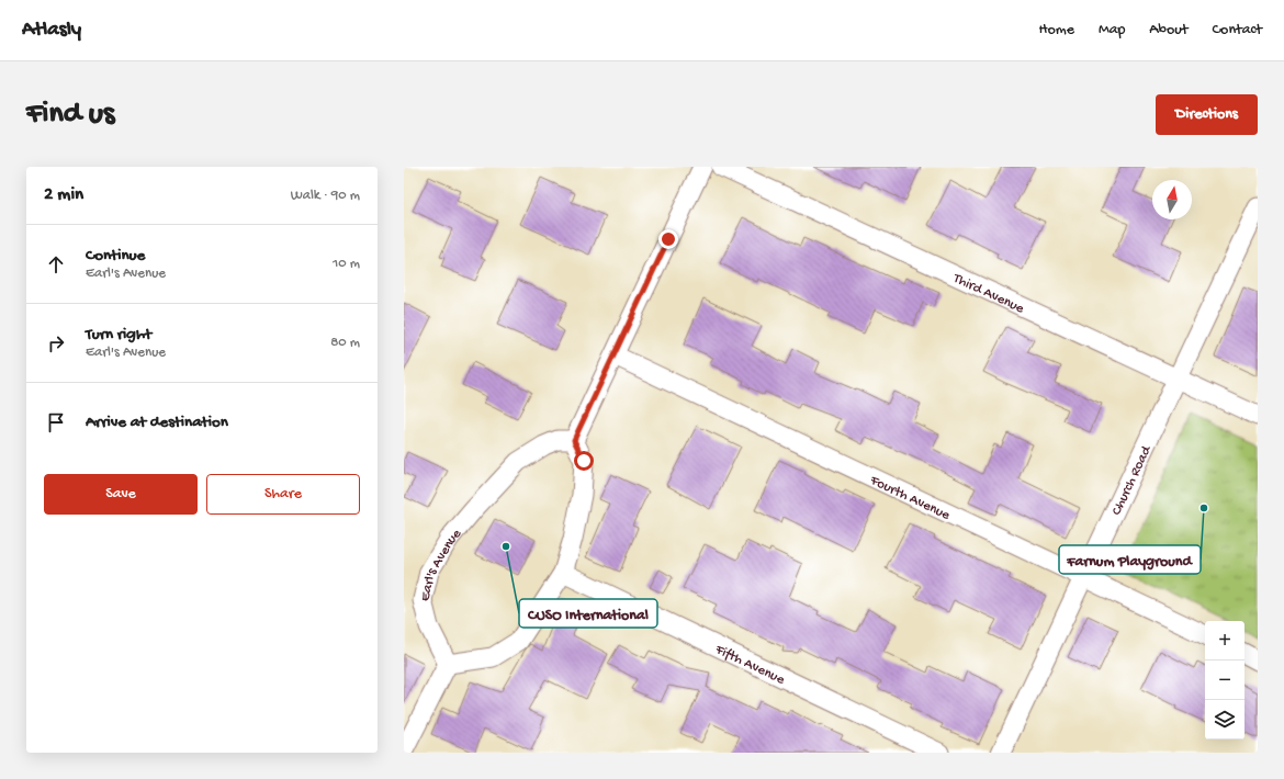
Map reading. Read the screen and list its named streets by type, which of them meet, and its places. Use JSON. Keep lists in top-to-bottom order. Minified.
{"streets":{"street":["Third Avenue","Church Road","Fourth Avenue","Earl's Avenue","Fifth Avenue"]},"crossings":[["Third Avenue","Church Road"],["Church Road","Fourth Avenue"]],"places":["Farnum Playground","CUSO International"],"north":"top","page":{"header":"Atlasly","nav":["Home","Map","About","Contact"],"buttons":["Directions",["Save","Share"]],"title":"Find us","heading":["2 min","Walk · 90 m"],"list":[["Continue","Earl's Avenue","10 m"],["Turn right","Earl's Avenue","80 m"],"Arrive at destination"],"map_buttons":["+","−"]}}
